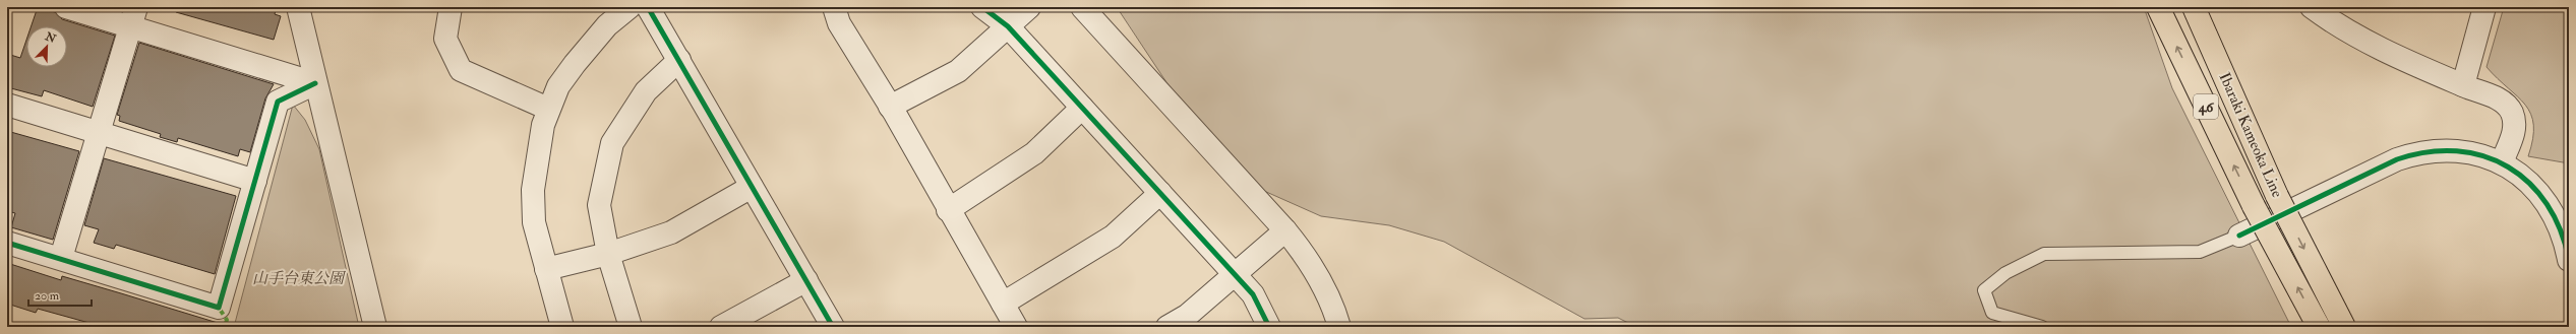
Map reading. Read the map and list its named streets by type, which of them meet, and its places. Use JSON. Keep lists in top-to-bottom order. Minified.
{"streets":{"main road":["46","Ibaraki Kameoka Line"]},"parks":["山手台東公園"],"scale_bar":"20 m","north":"top right"}
